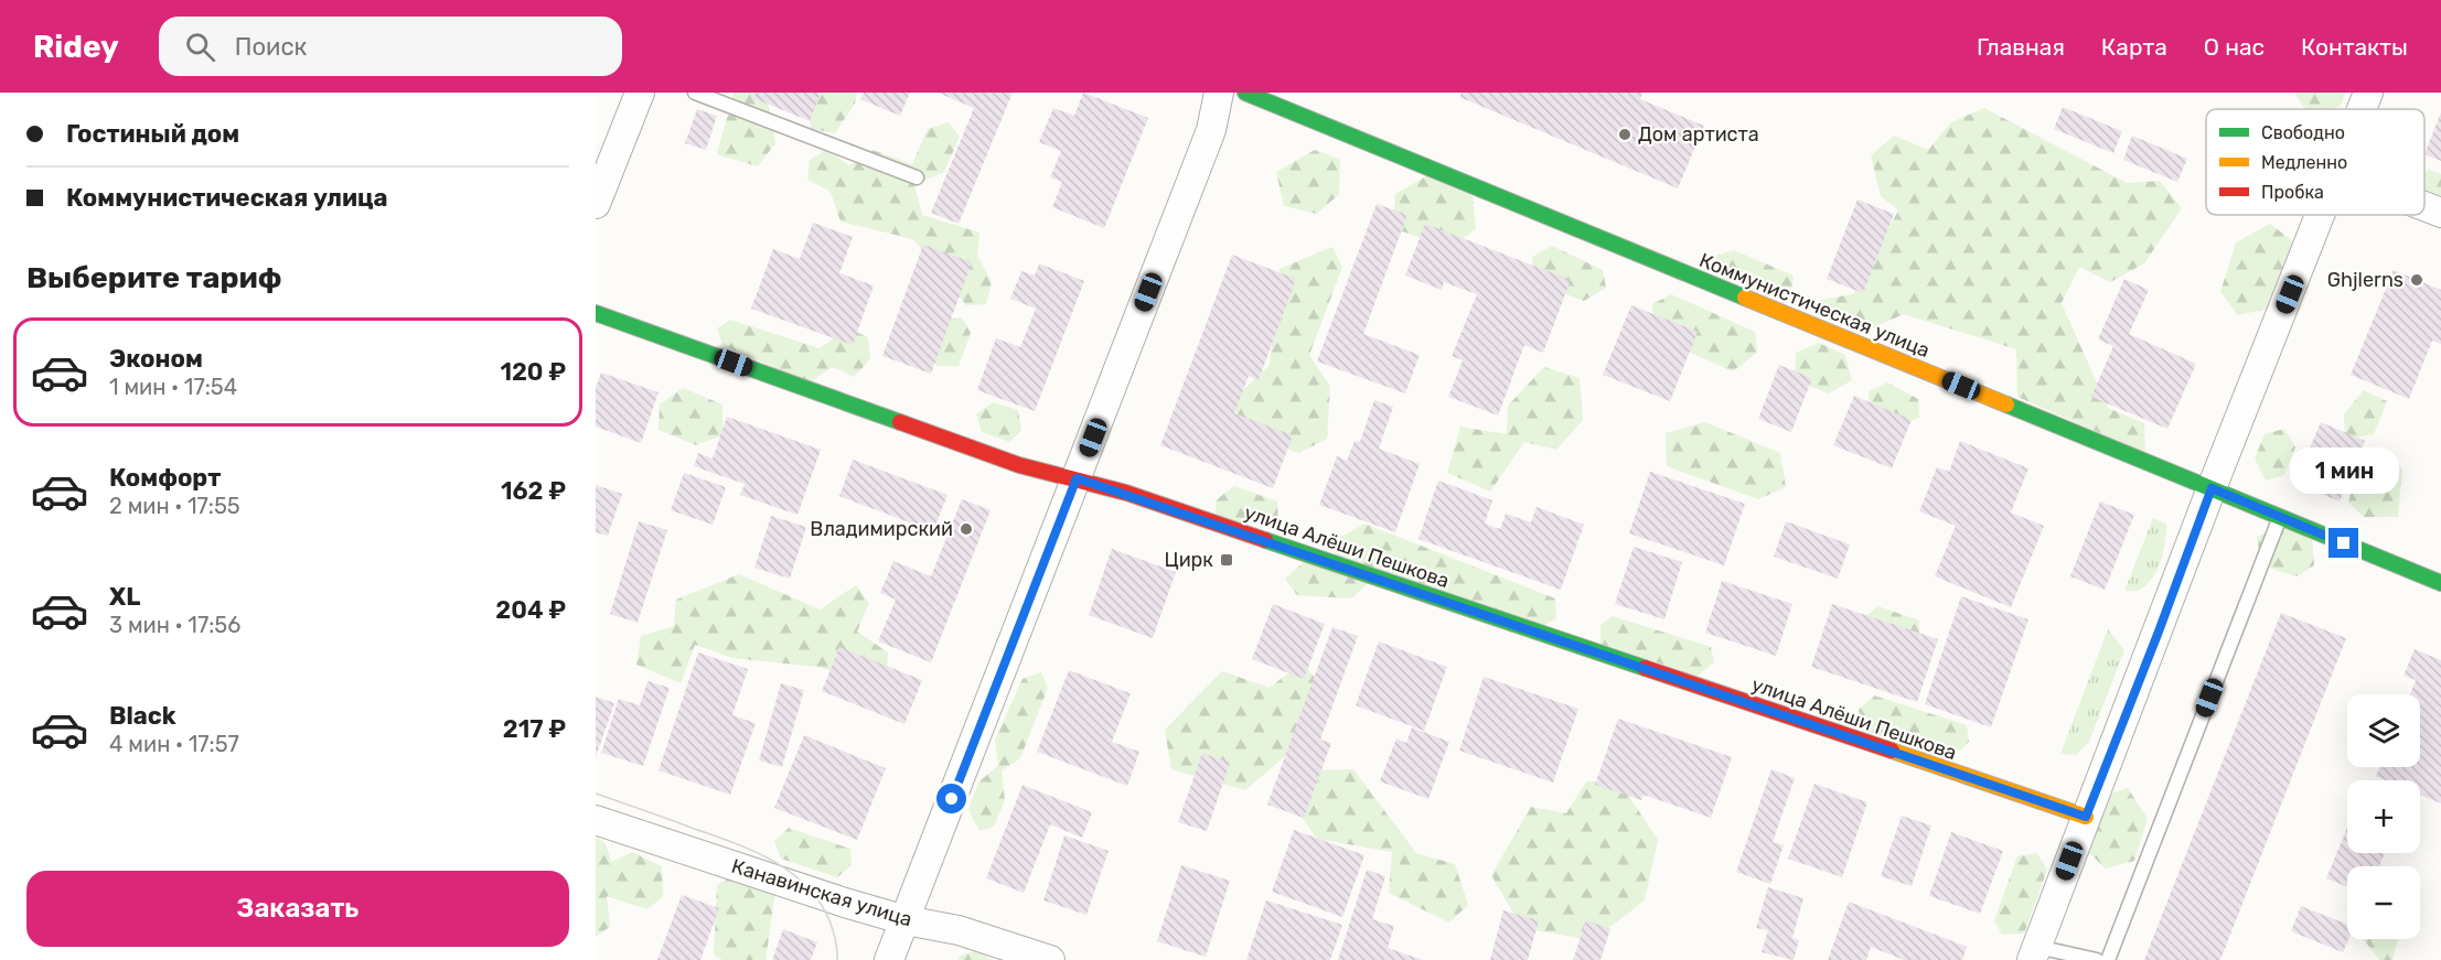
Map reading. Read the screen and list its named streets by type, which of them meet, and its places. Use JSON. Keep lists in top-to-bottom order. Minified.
{"streets":{"street":["Коммунистическая улица","улица Алёши Пешкова","Канавинская улица"]},"places":{"other":["Дом артиста","Ghjlerns","Владимирский"],"transit":["Цирк"]},"legend":["Свободно","Медленно","Пробка"],"page":{"header":"Ridey","search":"Поиск","nav":["Главная","Карта","О нас","Контакты"],"banner":["Гостиный дом","Коммунистическая улица"],"heading":"Выберите тариф","list":[{"name":"Эконом","note":"1 мин · 17:54","value":"120 ₽"},{"name":"Комфорт","note":"2 мин · 17:55","value":"162 ₽"},{"name":"XL","note":"3 мин · 17:56","value":"204 ₽"},{"name":"Black","note":"4 мин · 17:57","value":"217 ₽"}],"bubble":"1 мин","map_buttons":["+","−"],"buttons":"Заказать"}}
